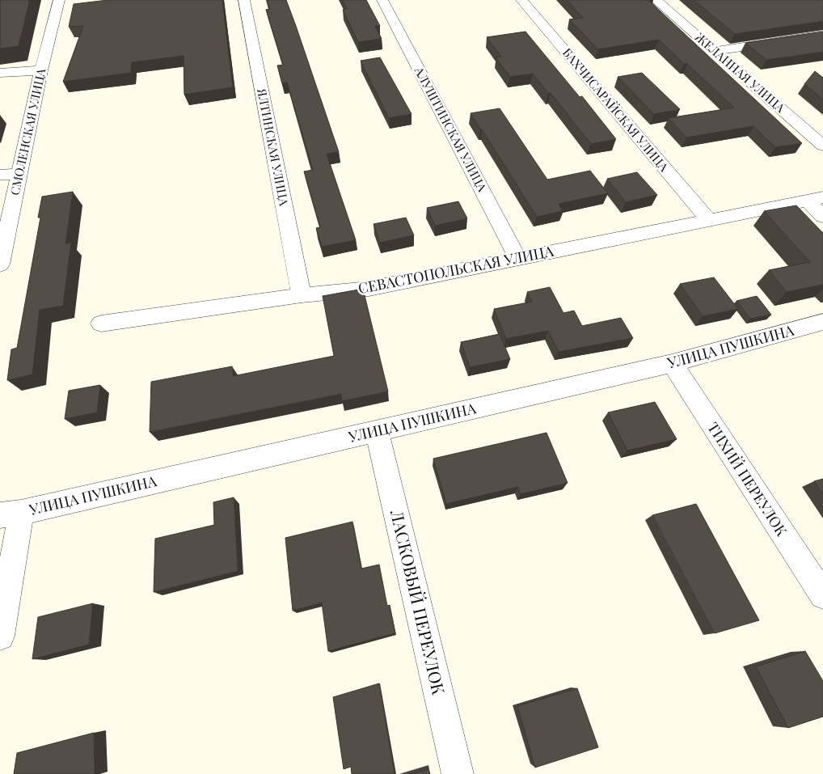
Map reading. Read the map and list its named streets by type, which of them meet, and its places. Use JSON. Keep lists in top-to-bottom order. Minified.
{"streets":{"street":["ЖЕЛАННАЯ УЛИЦА","БАХЧИСАРАЙСКАЯ УЛИЦА","АЛУШТИНСКАЯ УЛИЦА","СМОЛЕНСКАЯ УЛИЦА","ЯЛТИНСКАЯ УЛИЦА","СЕВАСТОПОЛЬСКАЯ УЛИЦА","УЛИЦА ПУШКИНА","ТИХИЙ ПЕРЕУЛОК","ЛАСКОВЫЙ ПЕРЕУЛОК"]},"crossings":[["БАХЧИСАРАЙСКАЯ УЛИЦА","СЕВАСТОПОЛЬСКАЯ УЛИЦА"],["АЛУШТИНСКАЯ УЛИЦА","СЕВАСТОПОЛЬСКАЯ УЛИЦА"],["ЯЛТИНСКАЯ УЛИЦА","СЕВАСТОПОЛЬСКАЯ УЛИЦА"],["УЛИЦА ПУШКИНА","ТИХИЙ ПЕРЕУЛОК"],["УЛИЦА ПУШКИНА","ЛАСКОВЫЙ ПЕРЕУЛОК"]]}
